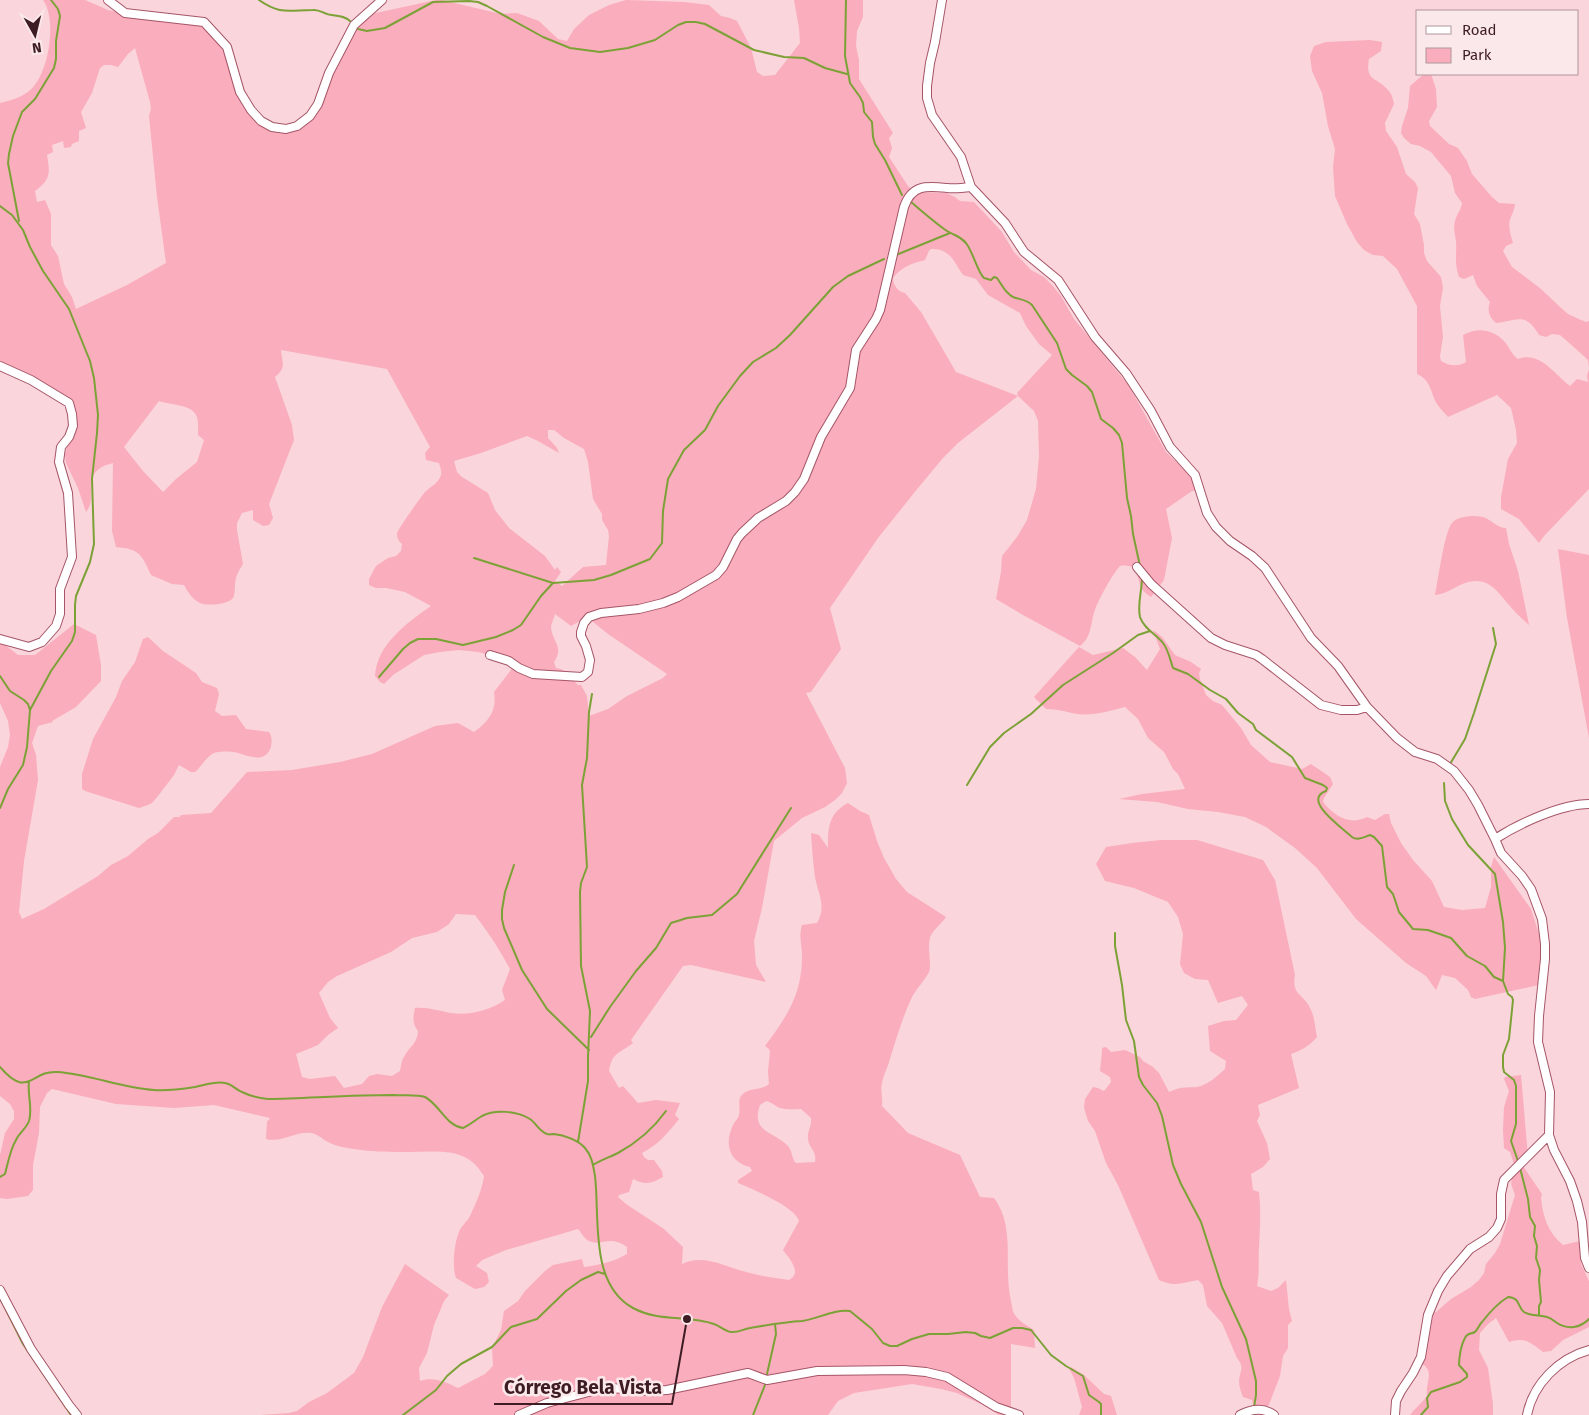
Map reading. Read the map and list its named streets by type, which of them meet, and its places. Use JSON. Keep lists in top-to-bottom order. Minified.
{"places":["Córrego Bela Vista"],"legend":["Road","Park"],"north":"bottom"}
